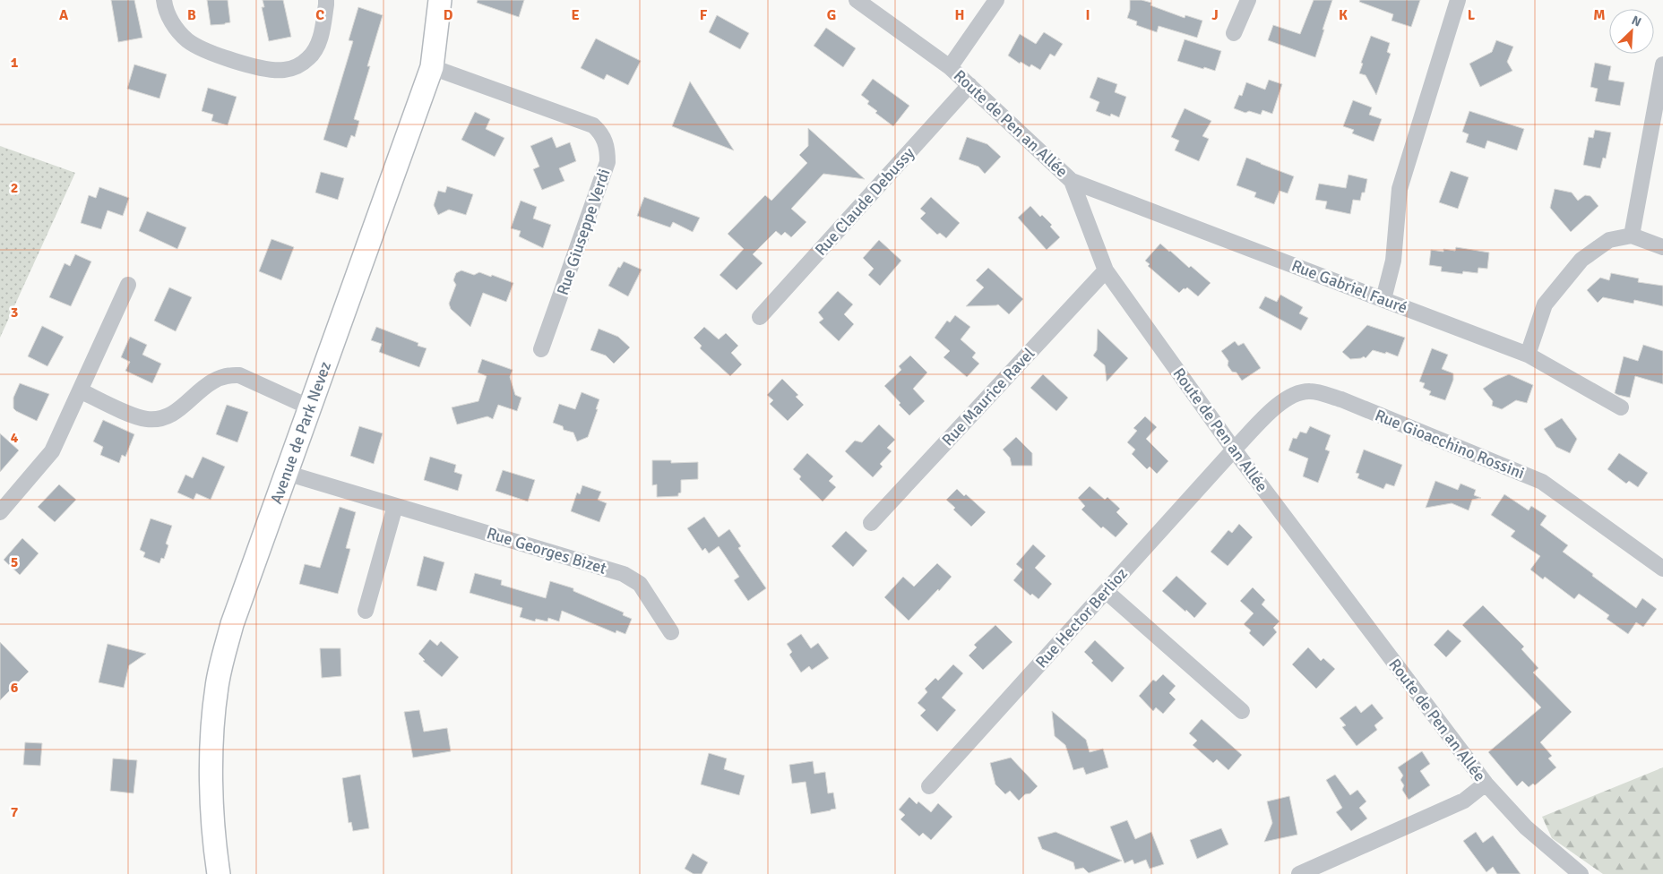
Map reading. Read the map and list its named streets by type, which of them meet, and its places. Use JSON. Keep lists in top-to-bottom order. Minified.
{"streets":{"main road":["Avenue de Park Nevez"],"street":["Route de Pen an Allée","Rue Claude Debussy","Rue Giuseppe Verdi","Rue Gabriel Fauré","Rue Maurice Ravel","Rue Gioacchino Rossini","Rue Georges Bizet","Rue Hector Berlioz"]},"crossings":[["Route de Pen an Allée","Rue Claude Debussy"],["Route de Pen an Allée","Rue Gabriel Fauré"],["Route de Pen an Allée","Rue Maurice Ravel"],["Route de Pen an Allée","Rue Gioacchino Rossini"],["Route de Pen an Allée","Rue Hector Berlioz"],["Rue Giuseppe Verdi","Avenue de Park Nevez"],["Avenue de Park Nevez","Rue Georges Bizet"],["Rue Gioacchino Rossini","Rue Hector Berlioz"]],"north":"top right","grid":{"columns":["A","B","C","D","E","F","G","H","I","J","K","L","M"],"rows":["1","2","3","4","5","6","7"]}}
